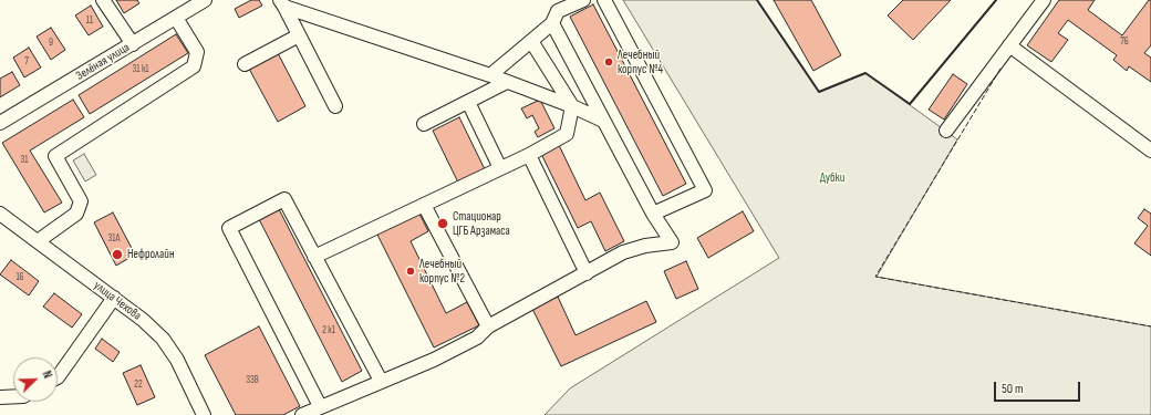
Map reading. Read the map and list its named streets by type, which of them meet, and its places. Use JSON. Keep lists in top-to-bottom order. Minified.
{"streets":{"street":["Зелёная улица","улица Чехова"]},"parks":["Дубки"],"places":["Лечебный корпус №4","Стационар ЦГБ Арзамаса","Нефролайн","Лечебный корпус №2"],"house_numbers":["11","76","9","7","31 к1","31","31А","16","2 к1","33В","22"],"scale_bar":"50 m","north":"top right"}
